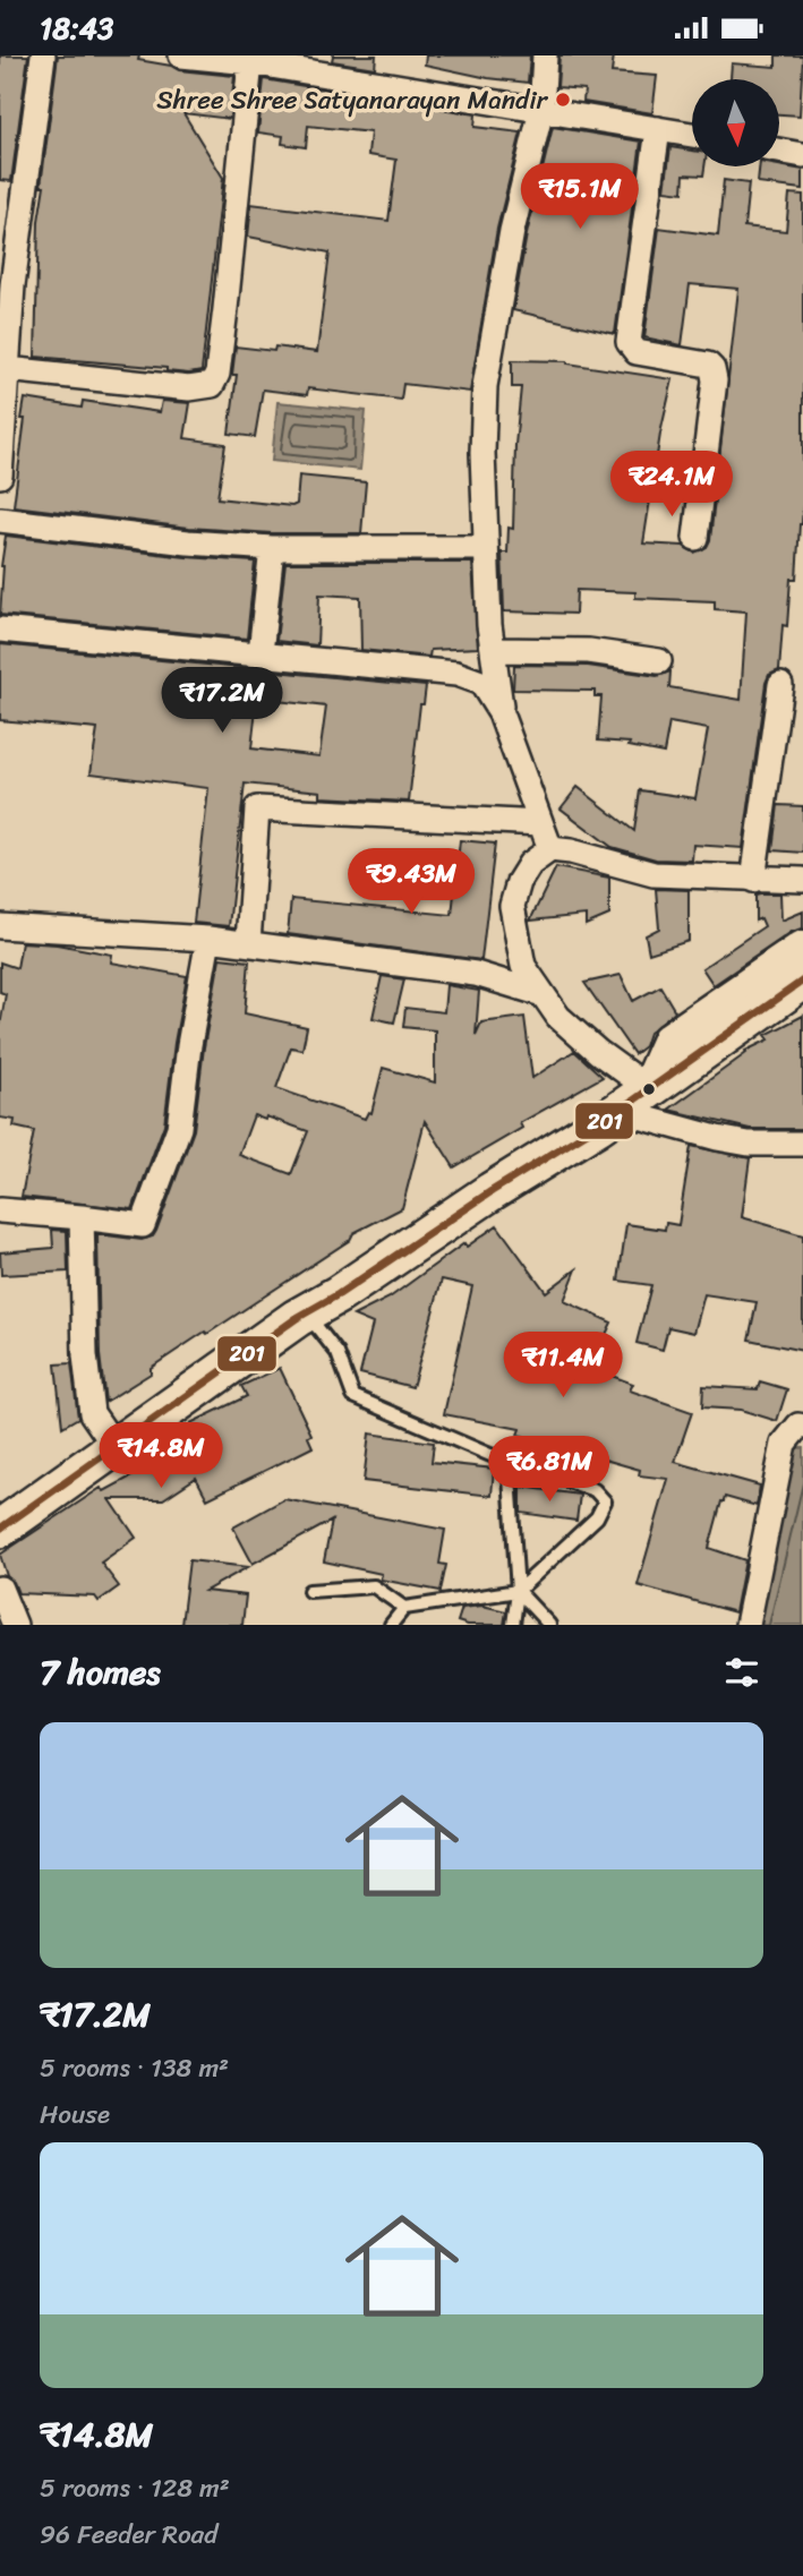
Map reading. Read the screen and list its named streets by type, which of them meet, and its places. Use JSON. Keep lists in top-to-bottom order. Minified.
{"places":["Shree Shree Satyanarayan Mandir"],"lines":["transit line 201"],"north":"bottom","page":{"status":"18:43","price":["₹15.1M","₹24.1M","₹17.2M","₹9.43M","₹11.4M","₹14.8M","₹6.81M"],"heading":"7 homes","list":[{"name":"₹17.2M","note":"5 rooms · 138 m² · House"},{"name":"₹14.8M","note":"5 rooms · 128 m² · 96 Feeder Road"}]}}
